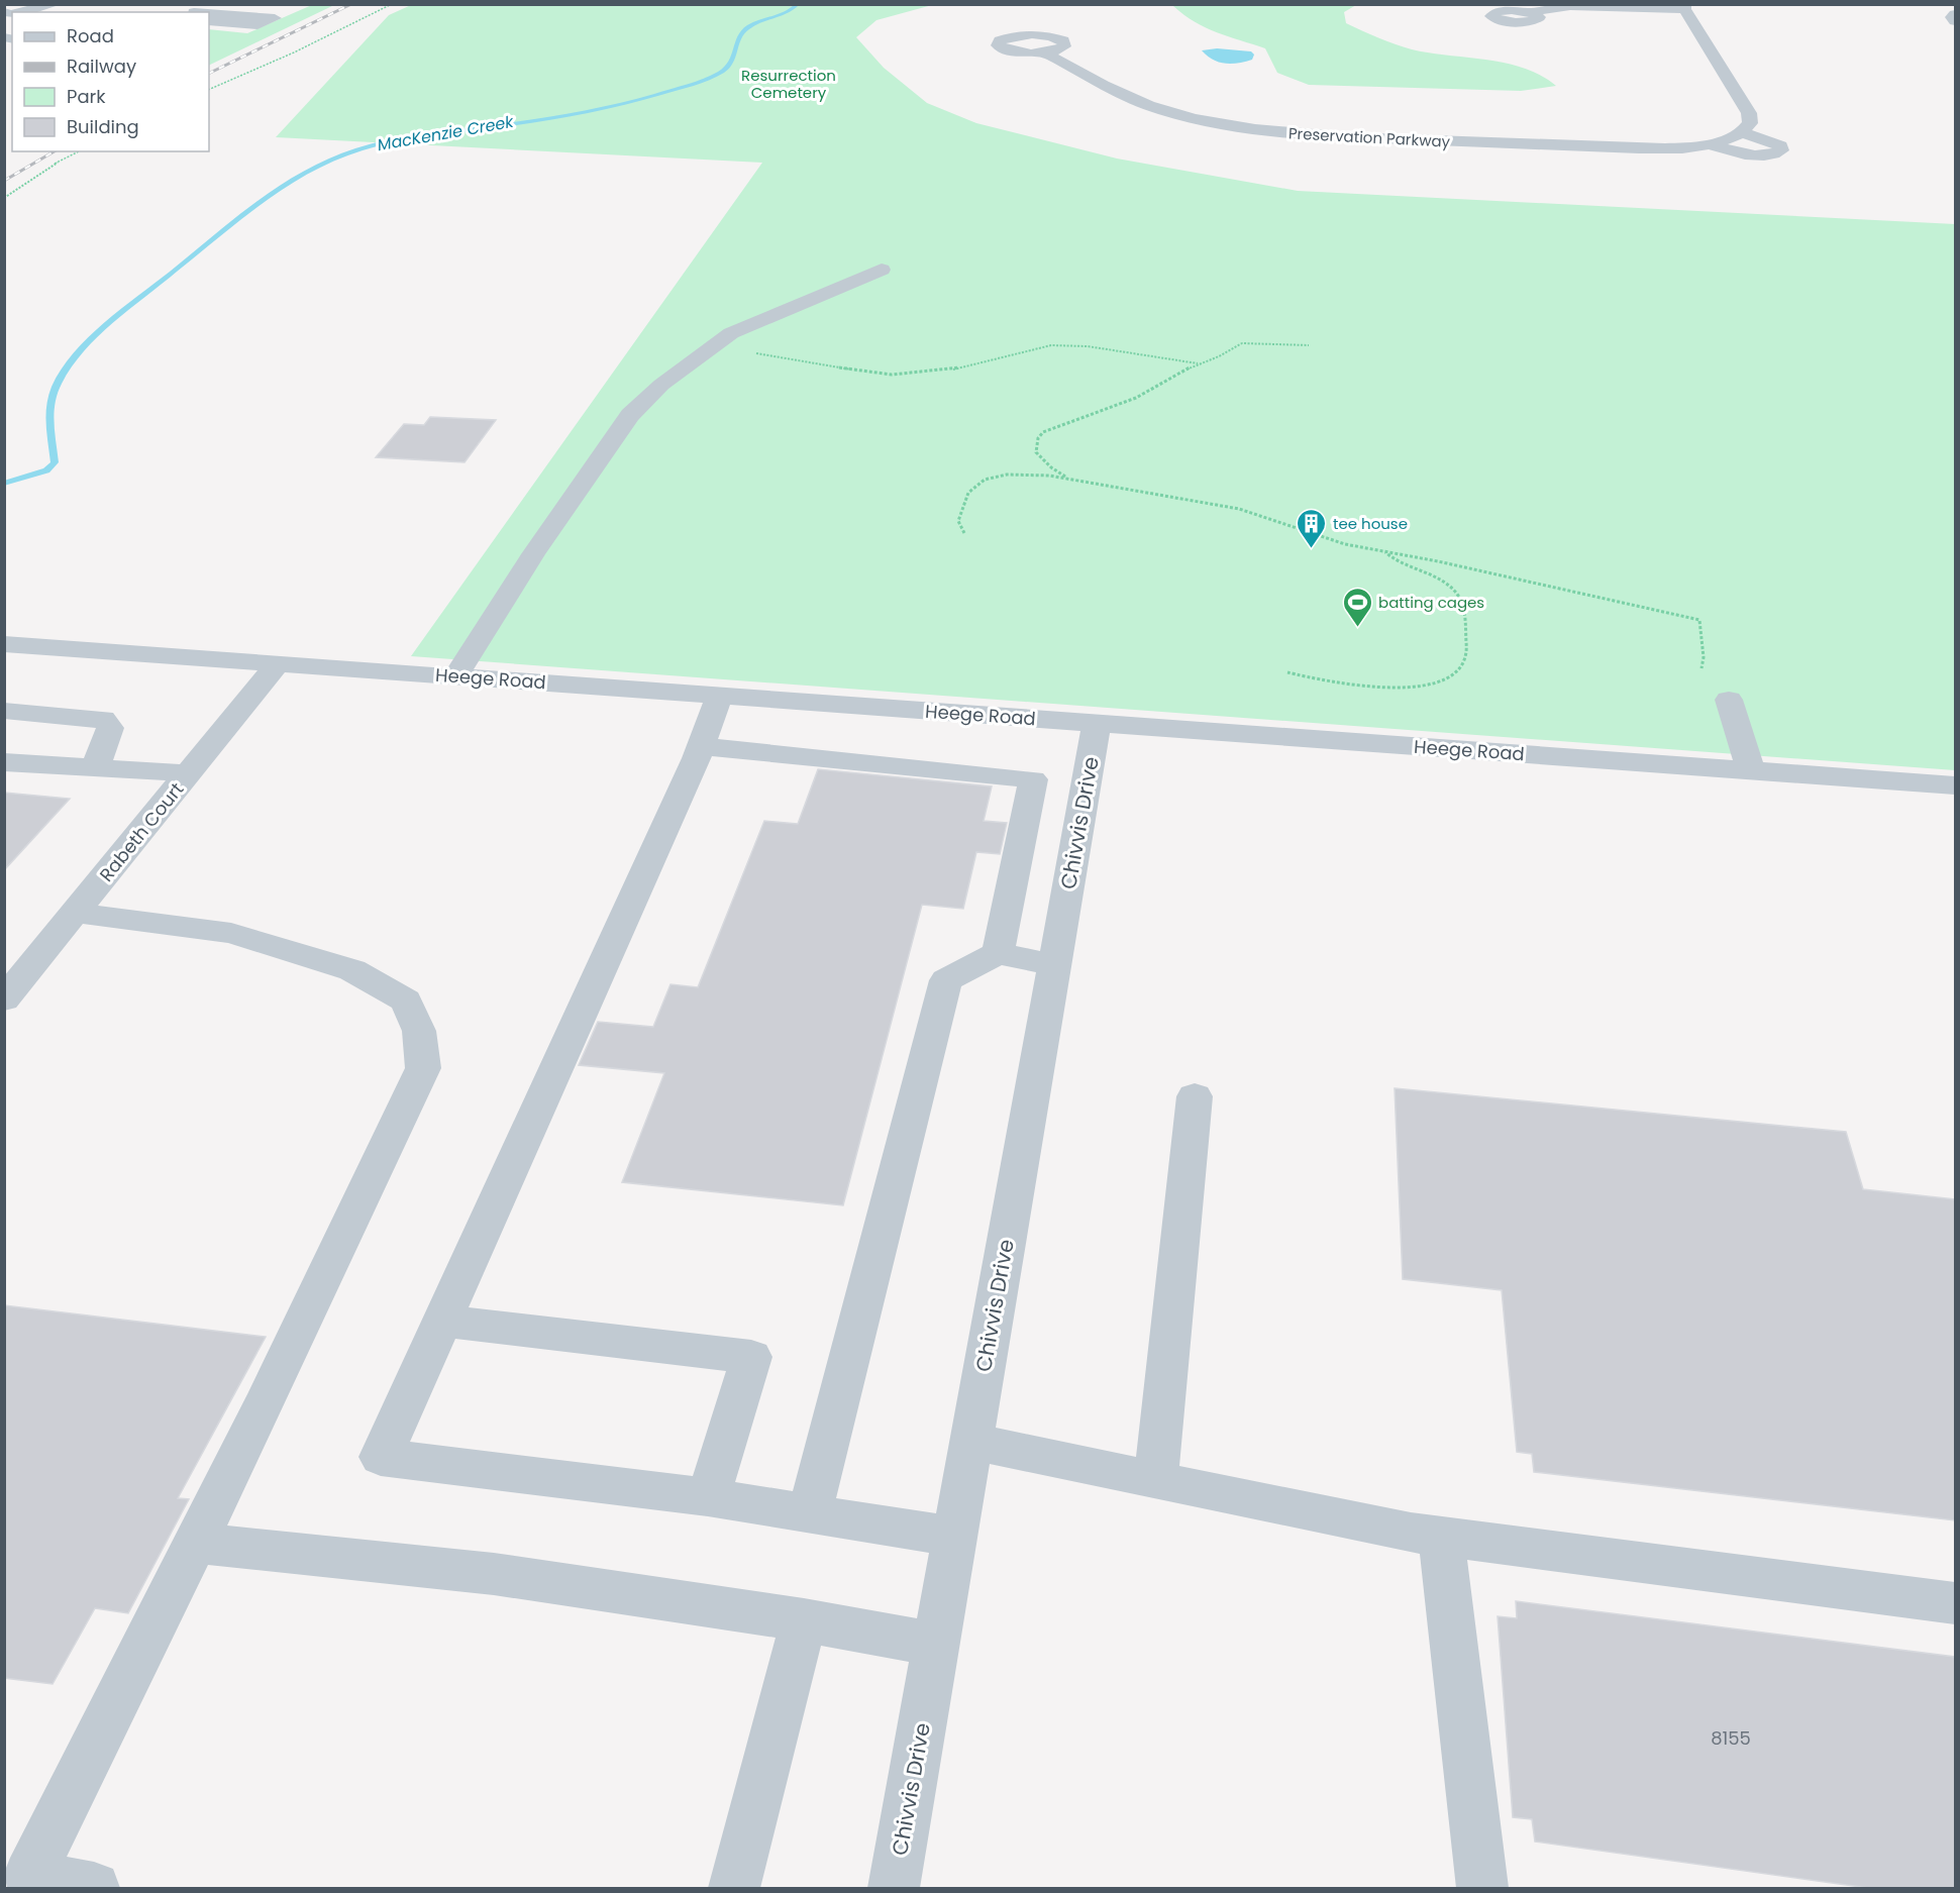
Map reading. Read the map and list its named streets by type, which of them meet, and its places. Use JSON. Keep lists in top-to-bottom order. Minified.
{"streets":{"street":["Preservation Parkway","Heege Road","Chivvis Drive","Rabeth Court"]},"crossings":[["Heege Road","Chivvis Drive"],["Heege Road","Rabeth Court"]],"water":["MacKenzie Creek"],"parks":["Resurrection Cemetery"],"places":{"building":["tee house"],"sports":["batting cages"]},"house_numbers":["8155"],"legend":["Road","Railway","Park","Building"]}
